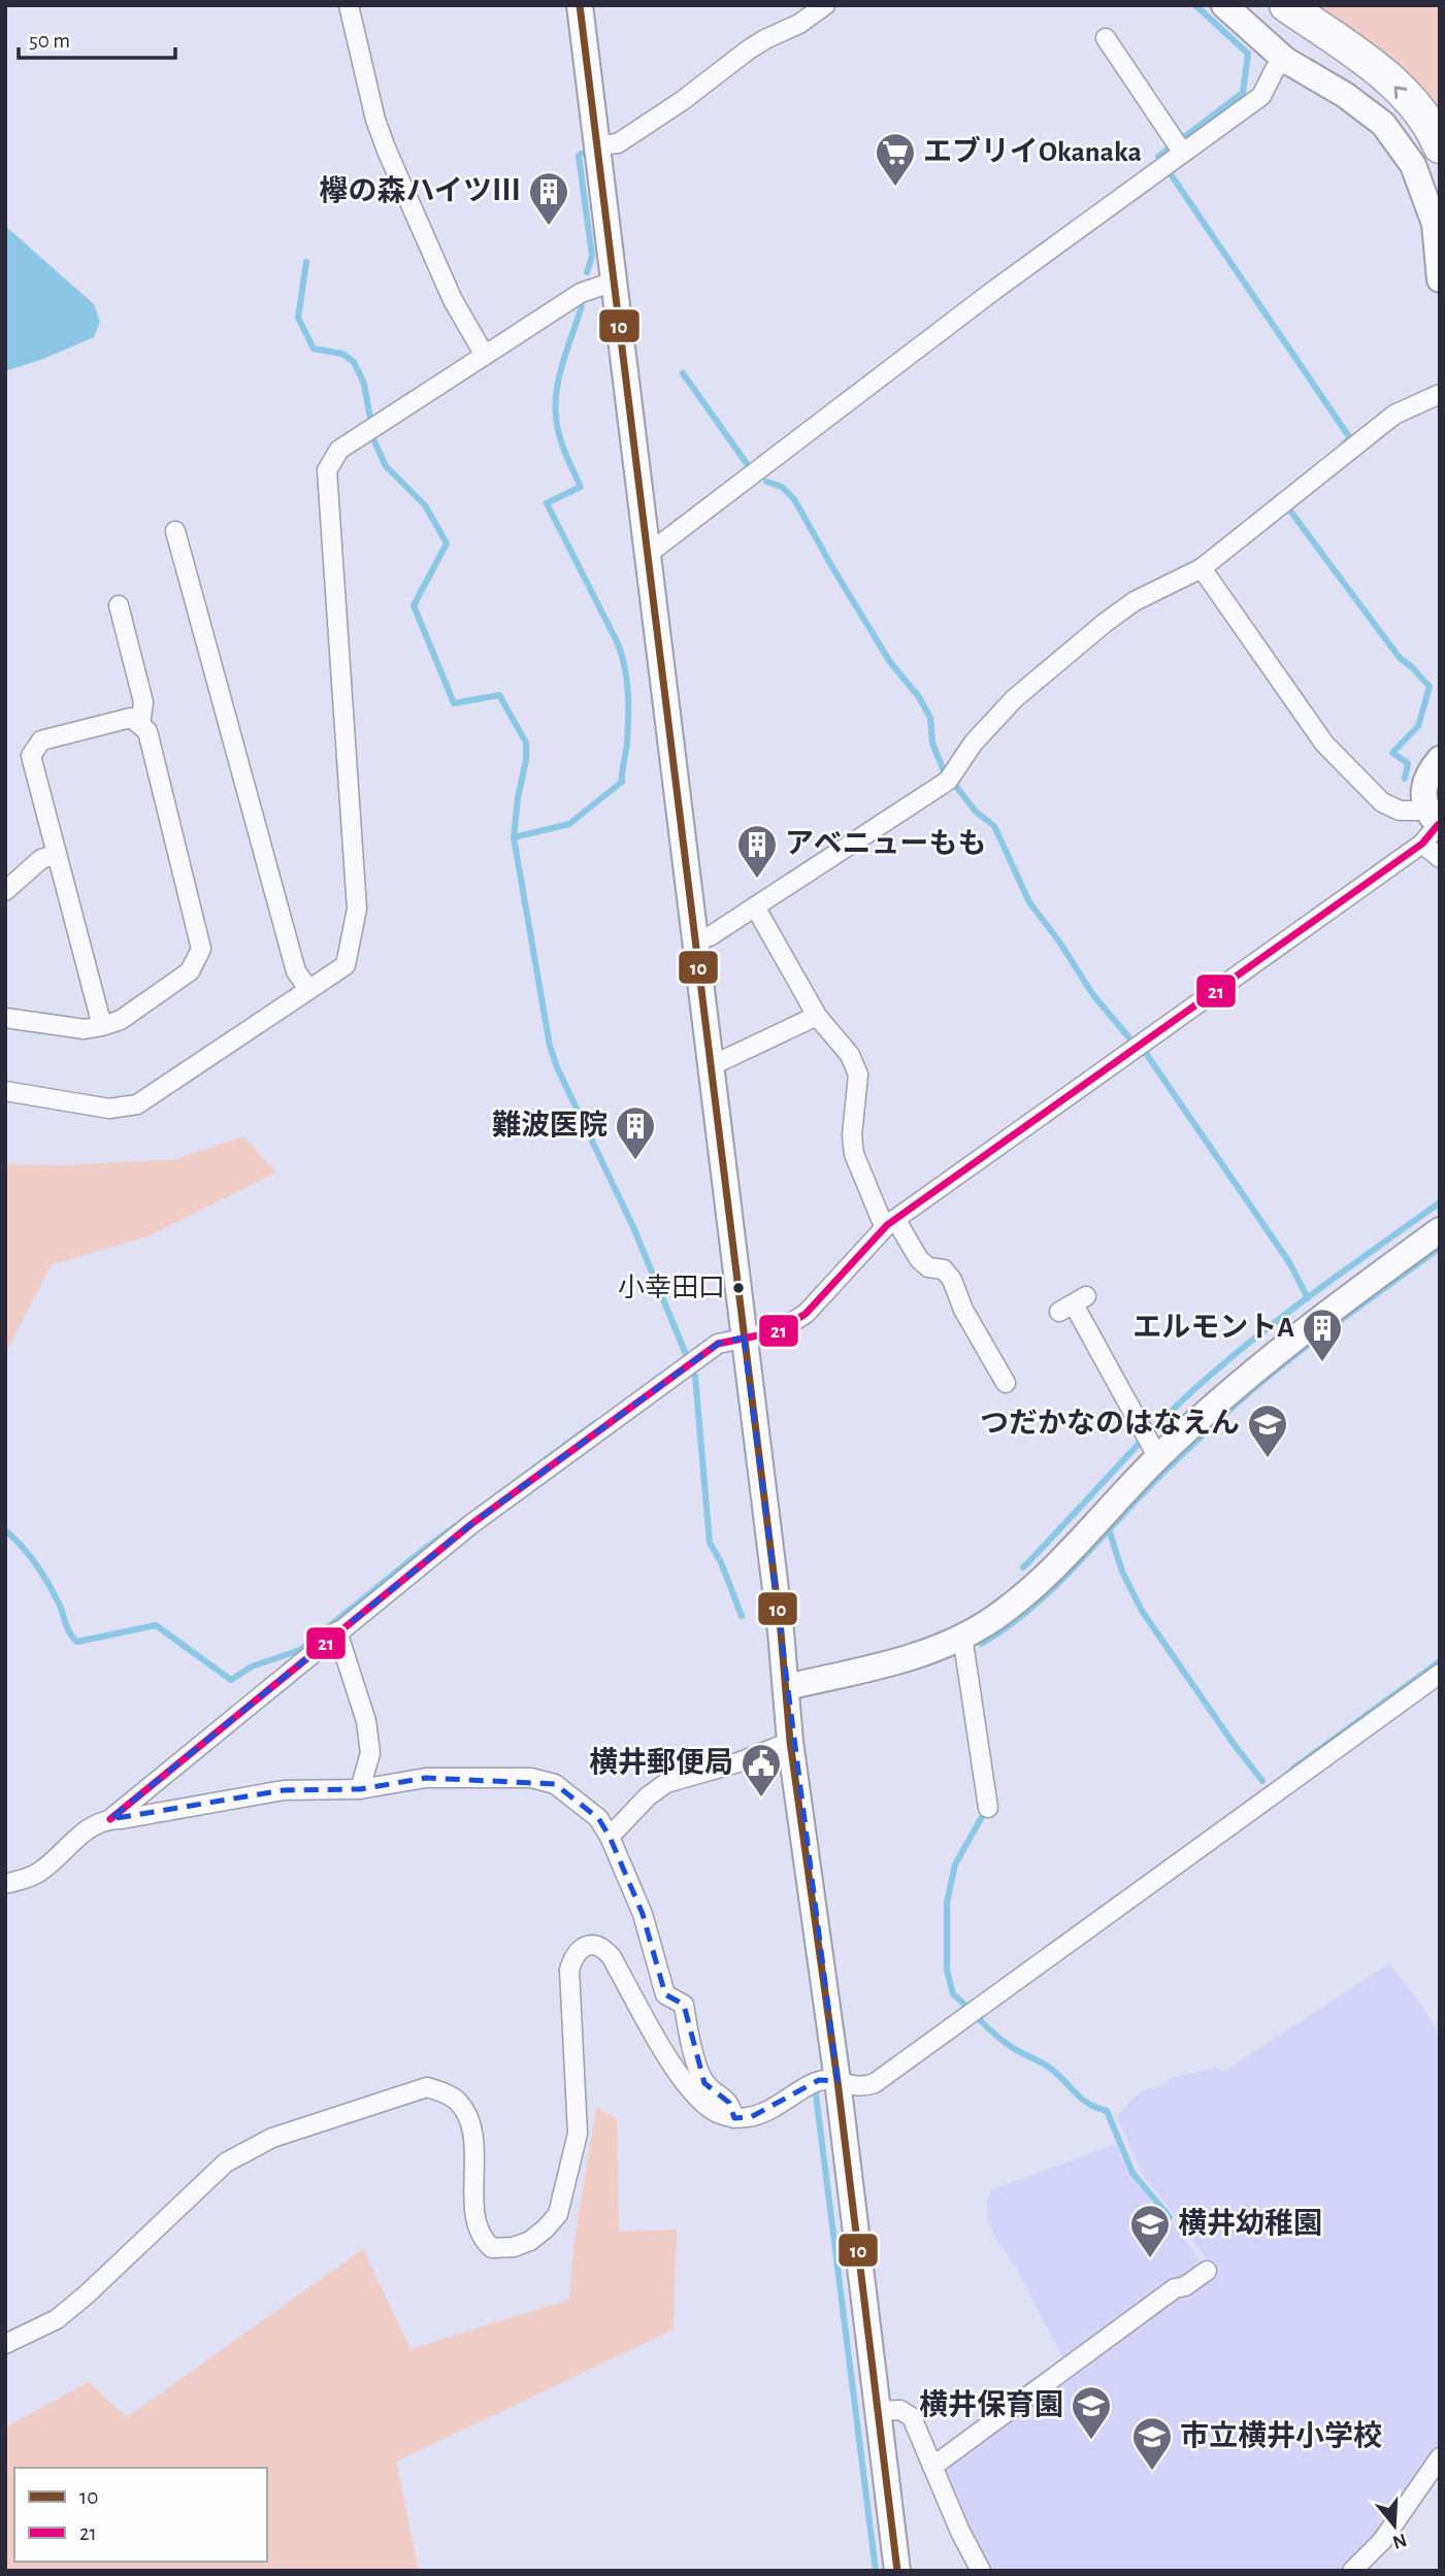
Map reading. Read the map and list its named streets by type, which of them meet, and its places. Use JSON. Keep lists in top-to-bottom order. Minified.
{"places":{"supermarket":["エブリイOkanaka"],"building":["欅の森ハイツⅢ","アベニューもも","難波医院","エルモントA"],"other":["小幸田口"],"school or university":["つだかなのはなえん","横井幼稚園","横井保育園","市立横井小学校"],"public building":["横井郵便局"]},"lines":["transit line 10","transit line 21"],"legend":["10","21"],"scale_bar":"50 m","north":"bottom"}
